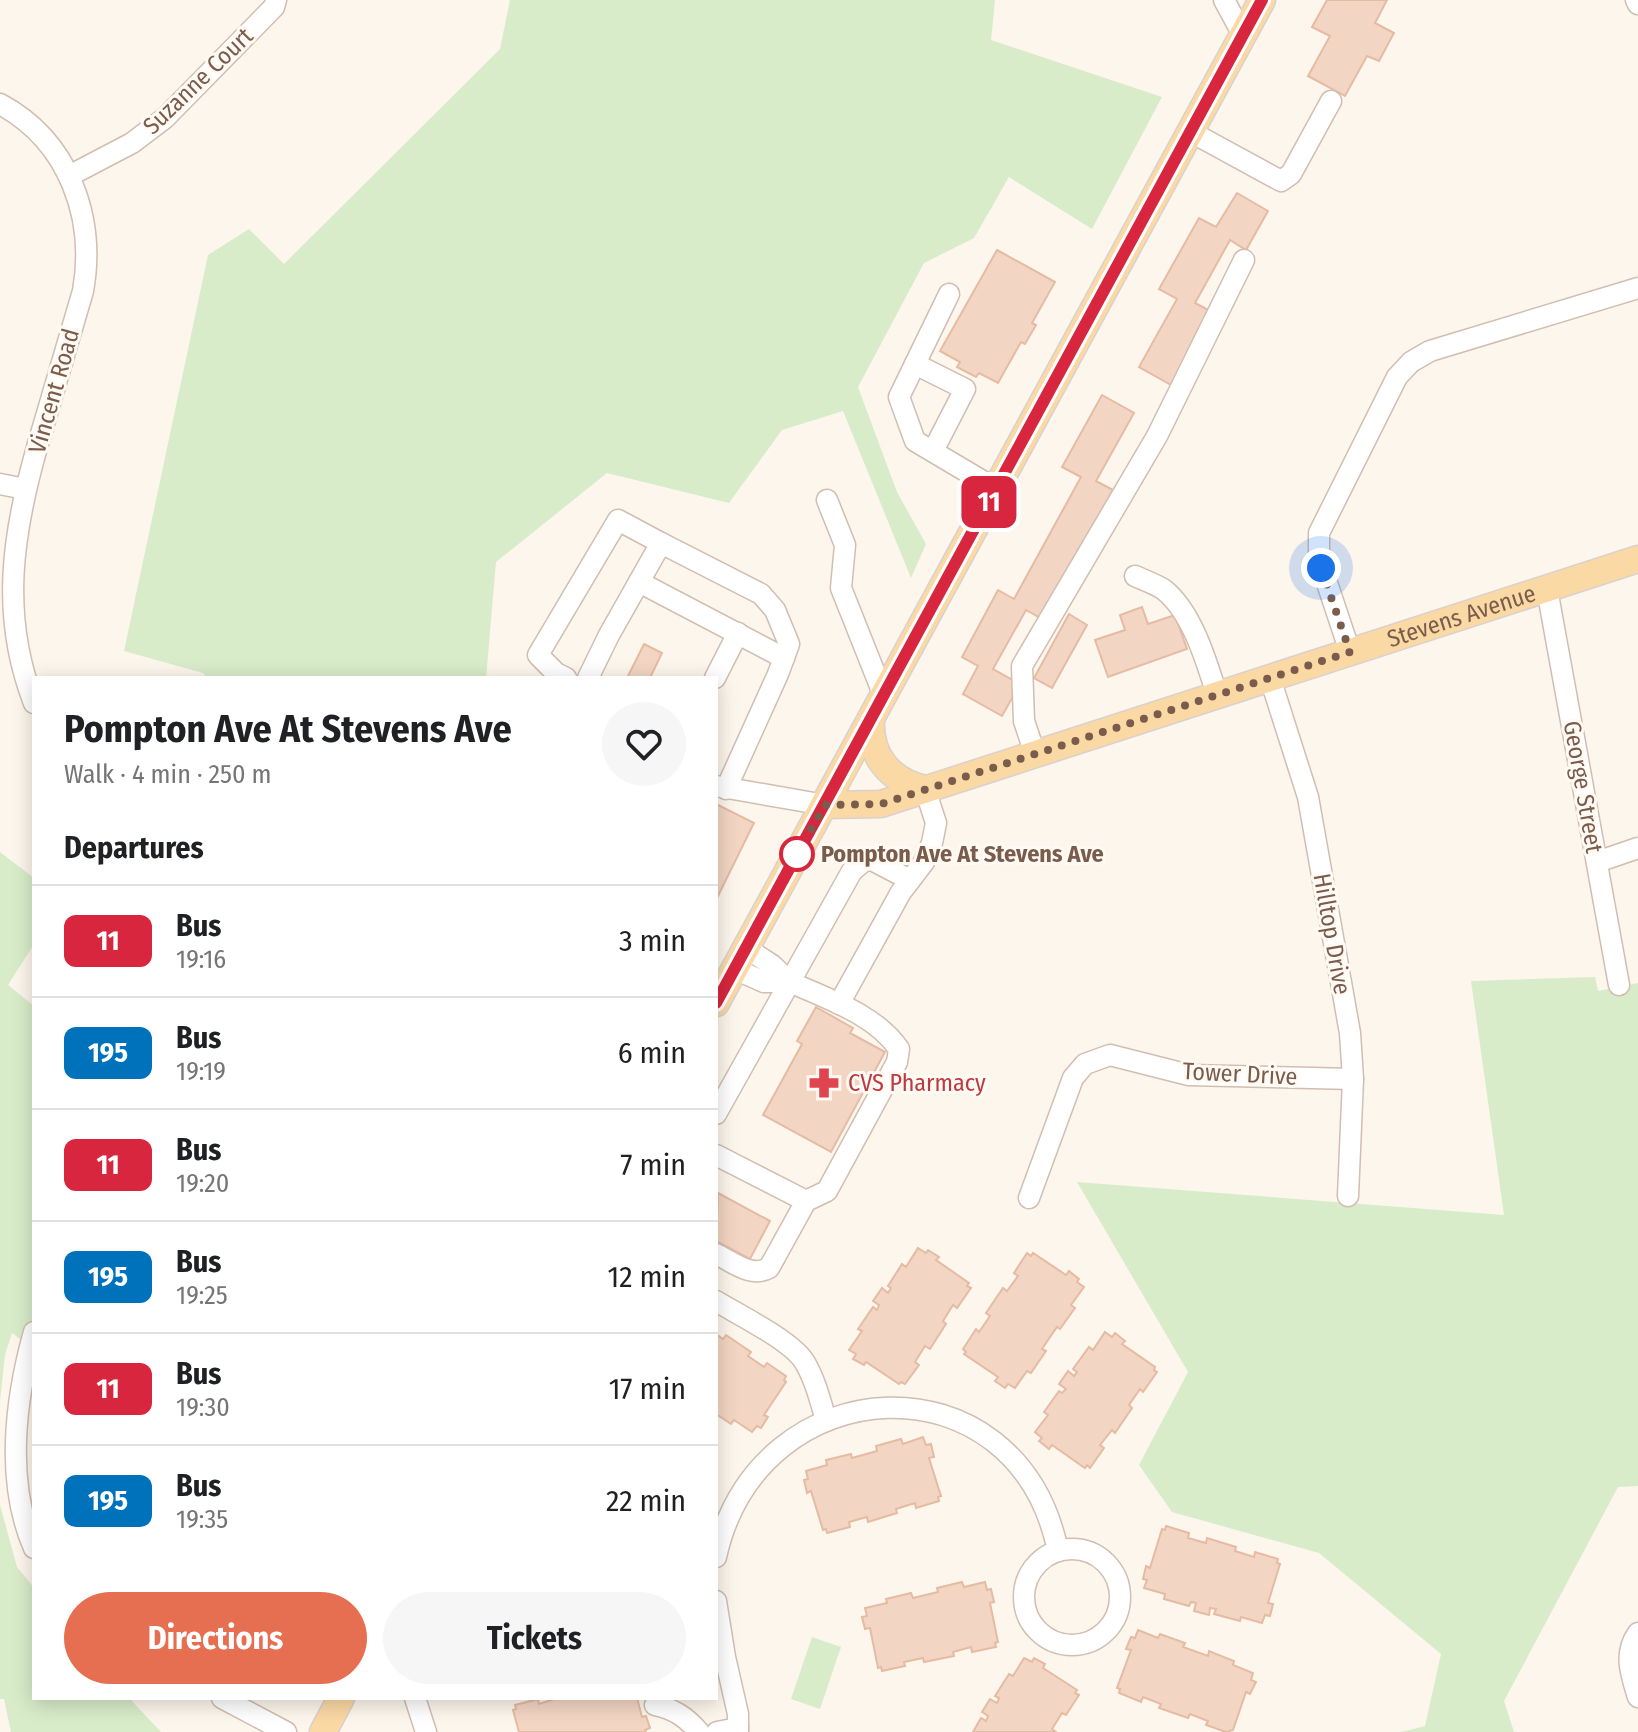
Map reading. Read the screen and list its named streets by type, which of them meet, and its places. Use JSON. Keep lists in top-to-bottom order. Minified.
{"streets":{"main road":["Stevens Avenue"],"street":["Suzanne Court","Vincent Road","George Street","Hilltop Drive","Tower Drive"]},"crossings":[["Suzanne Court","Vincent Road"],["Stevens Avenue","George Street"],["Stevens Avenue","Hilltop Drive"],["Hilltop Drive","Tower Drive"]],"places":{"other":["Pompton Ave At Stevens Ave"],"pharmacy":["CVS Pharmacy"]},"lines":["bus line 11"],"page":{"on_map":"11","heading":[["Pompton Ave At Stevens Ave","Walk · 4 min · 250 m"],"Departures"],"list":[{"mark":"11","name":"Bus","note":"19:16","value":"3 min"},{"mark":"195","name":"Bus","note":"19:19","value":"6 min"},{"mark":"11","name":"Bus","note":"19:20","value":"7 min"},{"mark":"195","name":"Bus","note":"19:25","value":"12 min"},{"mark":"11","name":"Bus","note":"19:30","value":"17 min"},{"mark":"195","name":"Bus","note":"19:35","value":"22 min"}],"buttons":["Directions","Tickets"]}}
